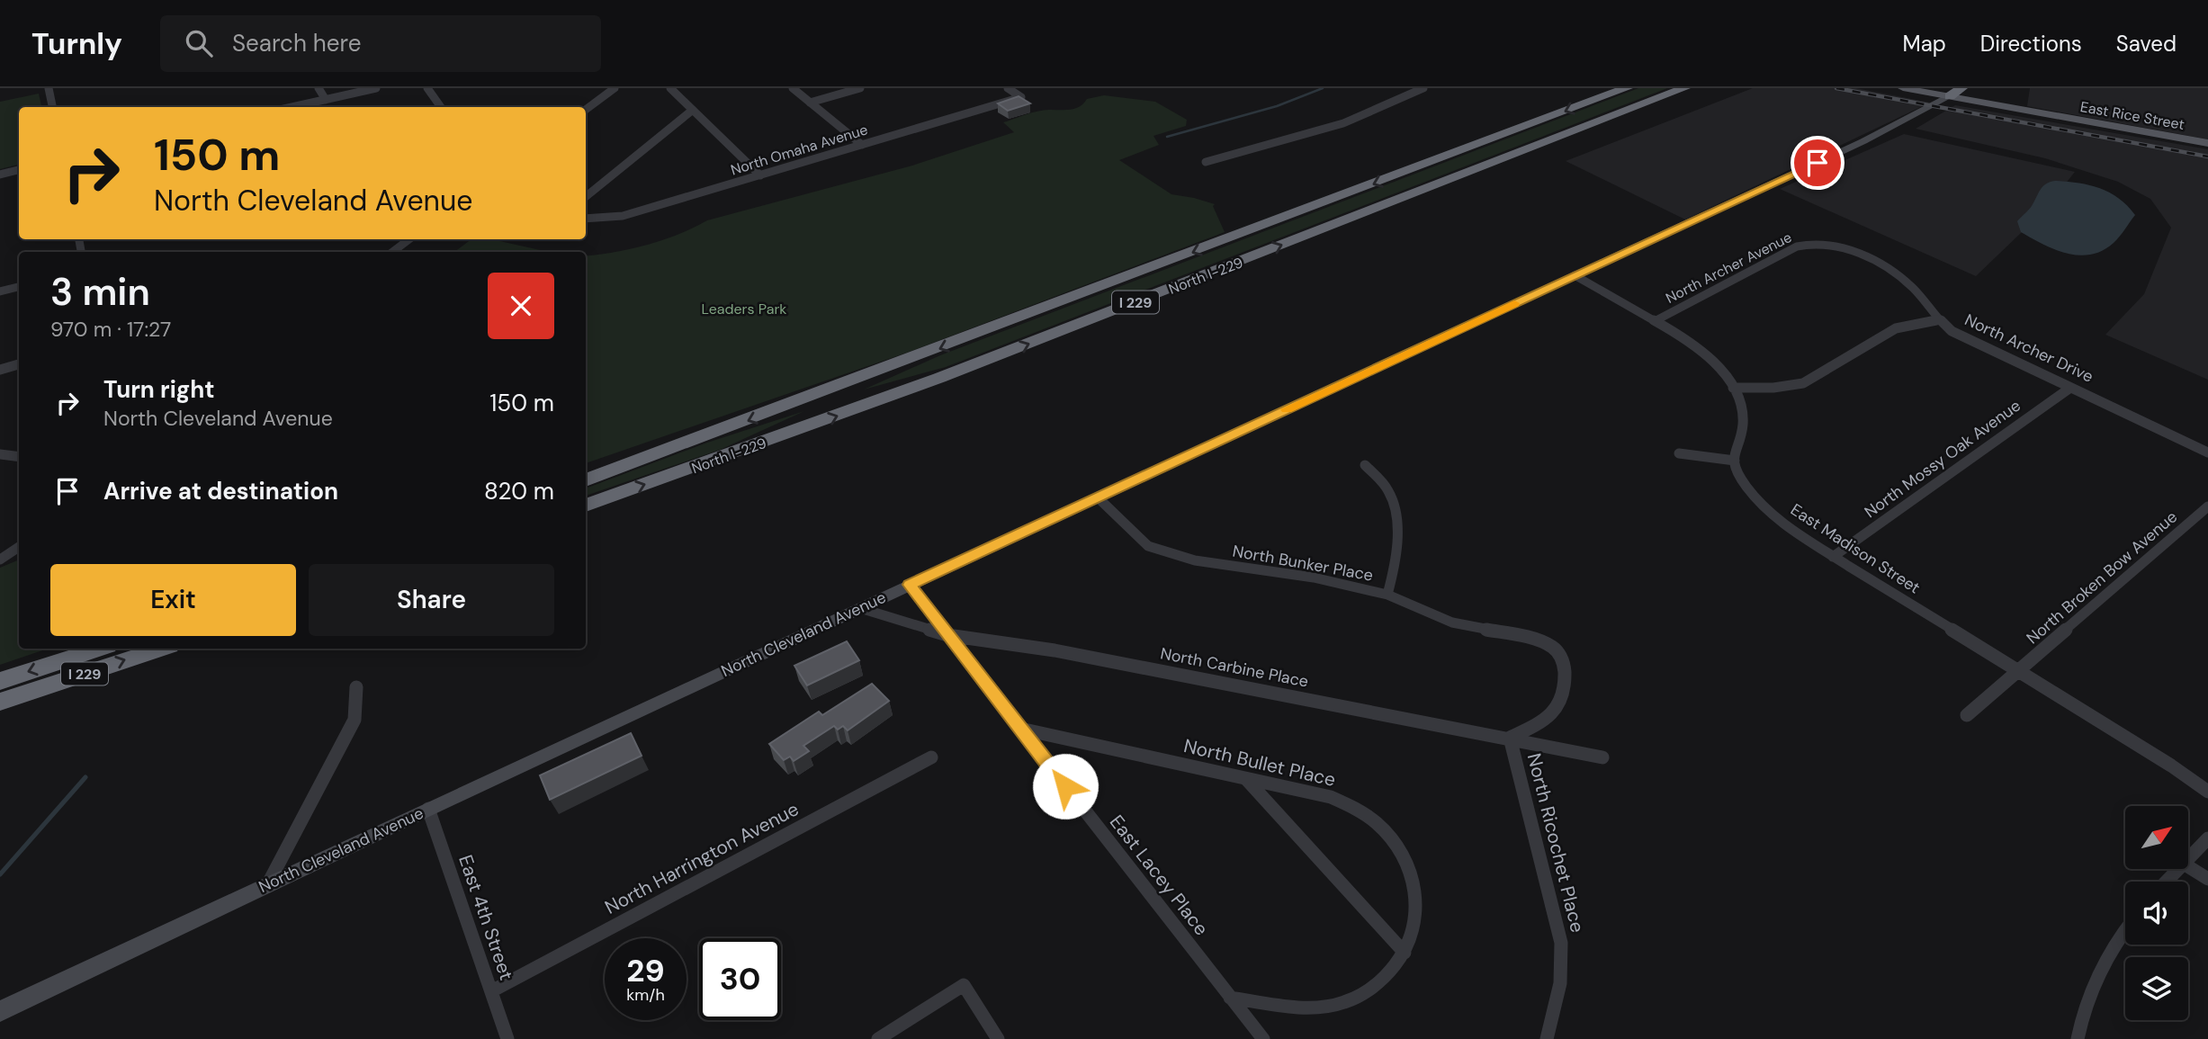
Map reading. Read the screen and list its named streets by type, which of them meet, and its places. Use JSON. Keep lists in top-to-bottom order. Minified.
{"streets":{"highway":["North I-229","I 229"],"main road":["East Rice Street"],"street":["North Omaha Avenue","North Archer Avenue","North Archer Drive","North Mossy Oak Avenue","East Madison Street","North Bunker Place","North Broken Bow Avenue","North Cleveland Avenue","North Carbine Place","North Bullet Place","North Ricochet Place","North Harrington Avenue","East Lacey Place","East 4th Street"]},"crossings":[["East Rice Street","North Cleveland Avenue"],["North Archer Avenue","North Archer Drive"],["North Archer Drive","North Mossy Oak Avenue"],["North Mossy Oak Avenue","East Madison Street"],["East Madison Street","North Broken Bow Avenue"],["North Bunker Place","North Cleveland Avenue"],["North Bunker Place","North Ricochet Place"],["North Cleveland Avenue","North Carbine Place"],["North Cleveland Avenue","East Lacey Place"],["North Cleveland Avenue","East 4th Street"],["North Carbine Place","North Ricochet Place"],["North Carbine Place","East Lacey Place"],["North Bullet Place","East Lacey Place"],["North Harrington Avenue","East 4th Street"]],"parks":["Leaders Park"],"north":"top right","page":{"header":"Turnly","search":"Search here","nav":["Map","Directions","Saved"],"turn":["150 m","North Cleveland Avenue"],"heading":["3 min","970 m · 17:27"],"list":[{"name":"Turn right","note":"North Cleveland Avenue","value":"150 m"},{"name":"Arrive at destination","value":"820 m"}],"buttons":["Exit","Share"],"speed":"29 km/h","limit":"30"}}
